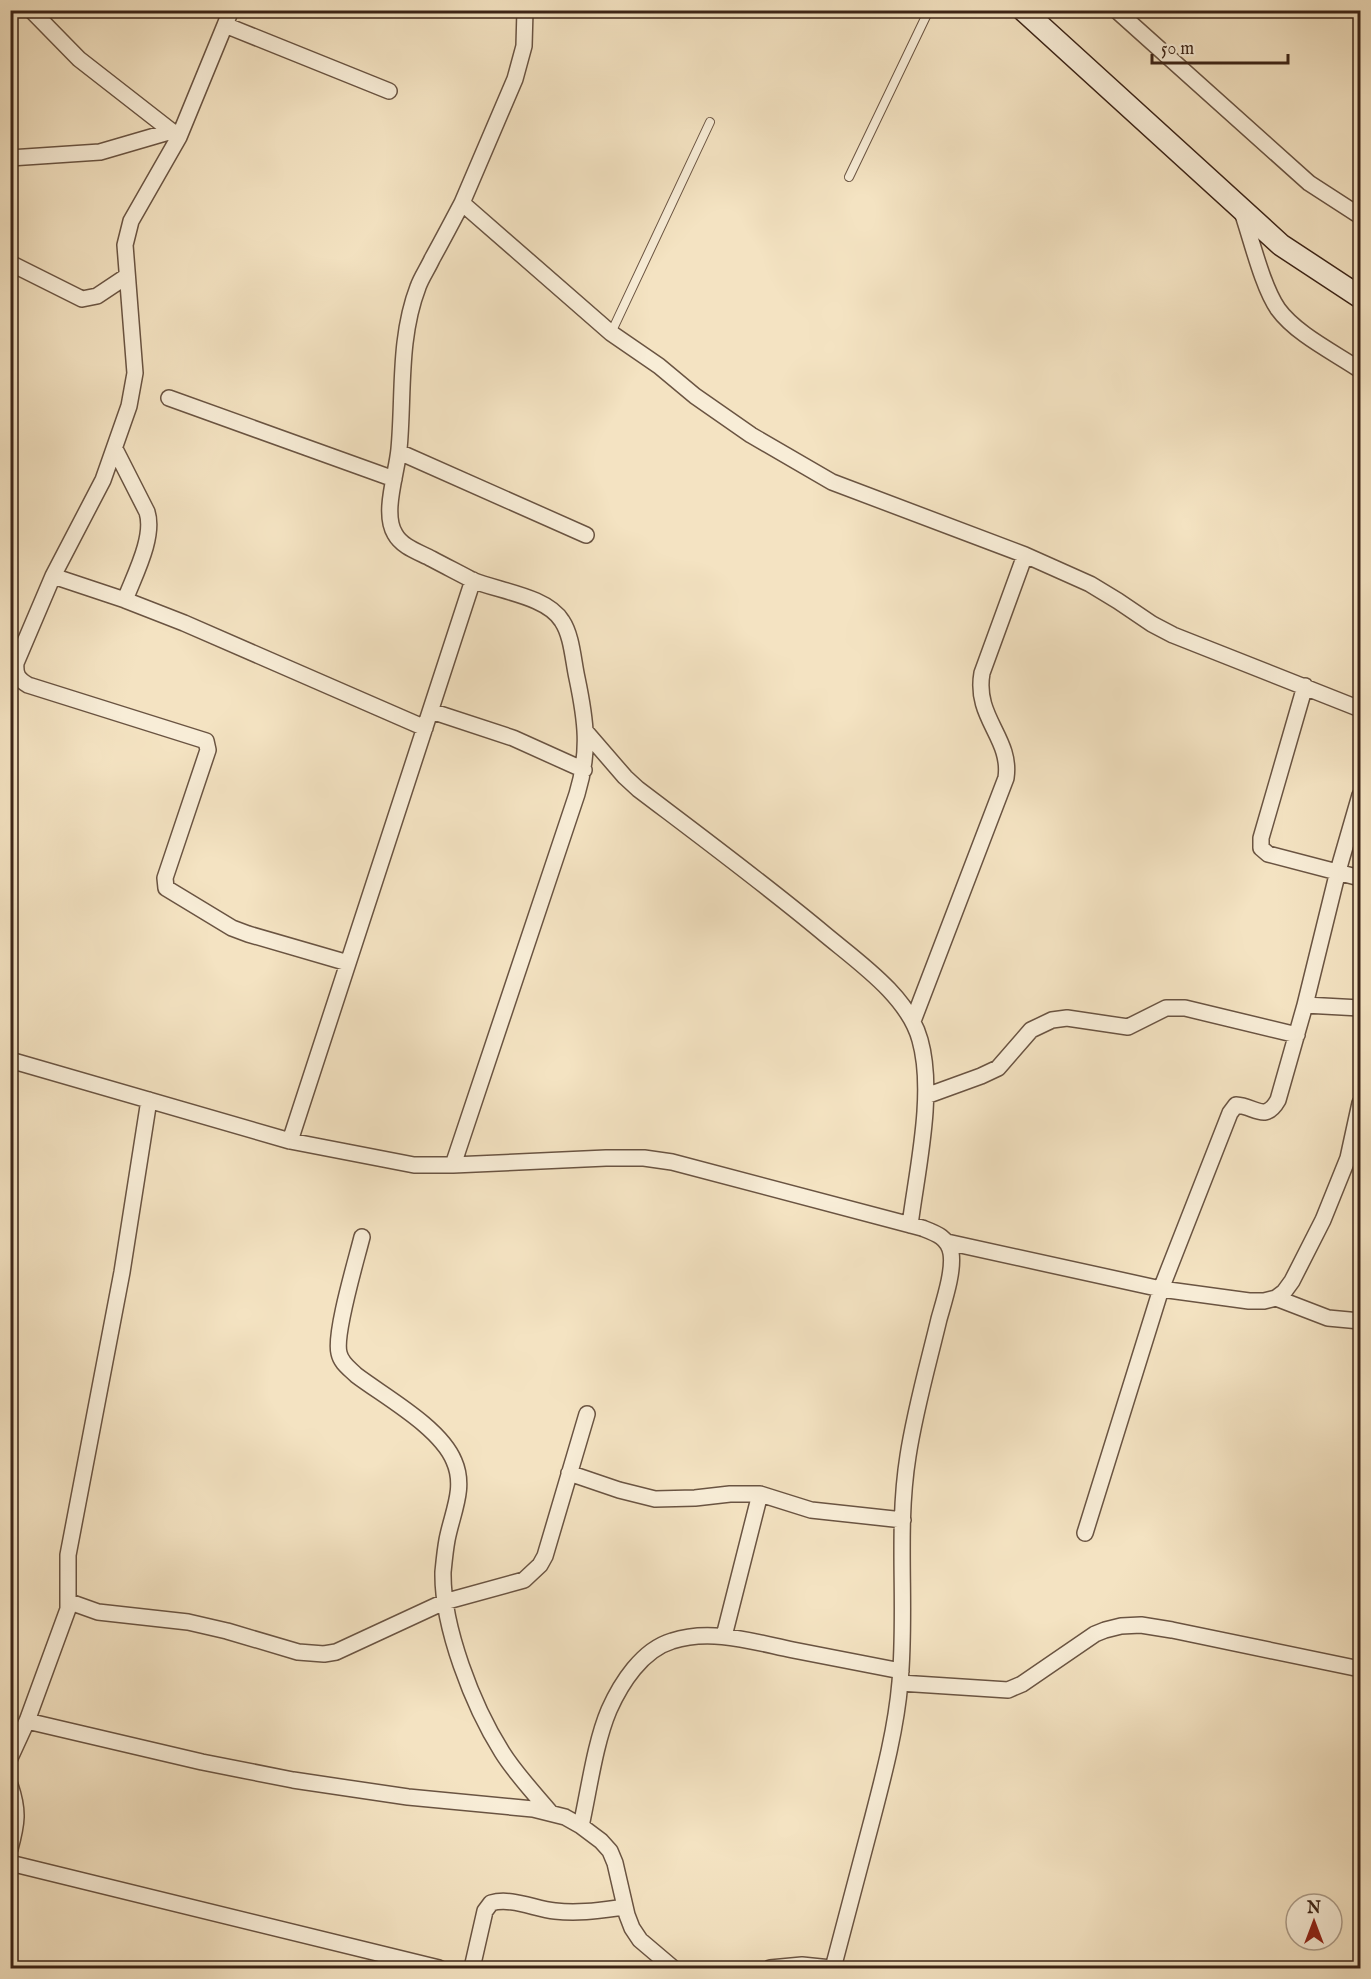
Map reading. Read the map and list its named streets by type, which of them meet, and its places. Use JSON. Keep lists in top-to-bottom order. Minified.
{"scale_bar":"50 m","north":"top"}
